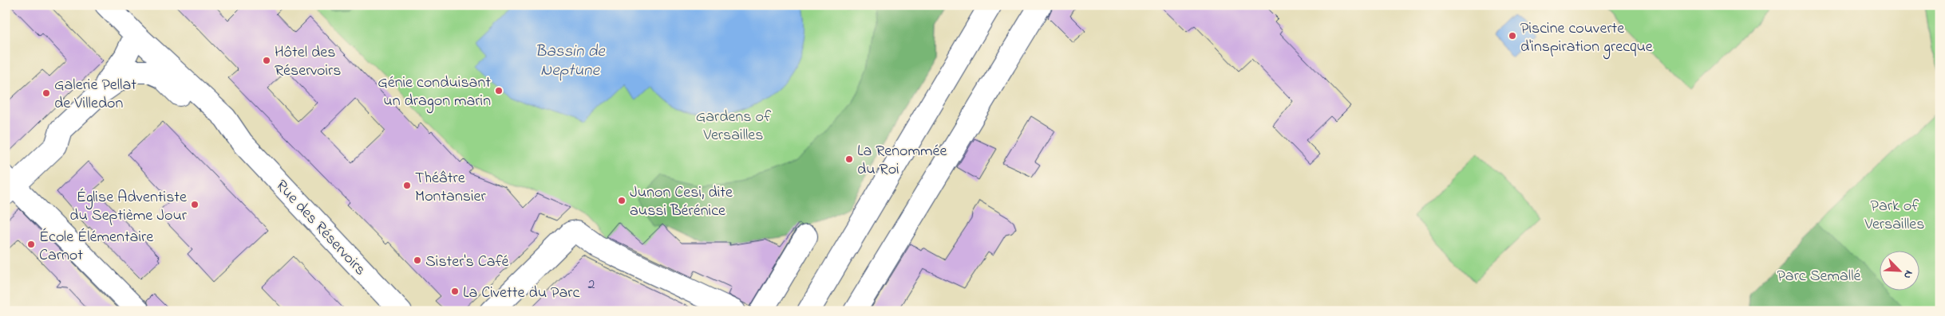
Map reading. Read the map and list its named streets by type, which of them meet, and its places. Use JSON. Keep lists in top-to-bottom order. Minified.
{"streets":{"street":["Rue des Réservoirs"]},"water":["Bassin de Neptune"],"parks":["Gardens of Versailles","Park of Versailles","Parc Semallé"],"places":["Piscine couverte d'inspiration grecque","Hôtel des Réservoirs","Génie conduisant un dragon marin","Galerie Pellat de Villedon","La Renommée du Roi","Théâtre Montansier","Junon Cesi, dite aussi Bérénice","Église Adventiste du Septième Jour","École Élémentaire Carnot","Sister's Café","La Civette du Parc"],"house_numbers":["2"],"north":"bottom right"}
